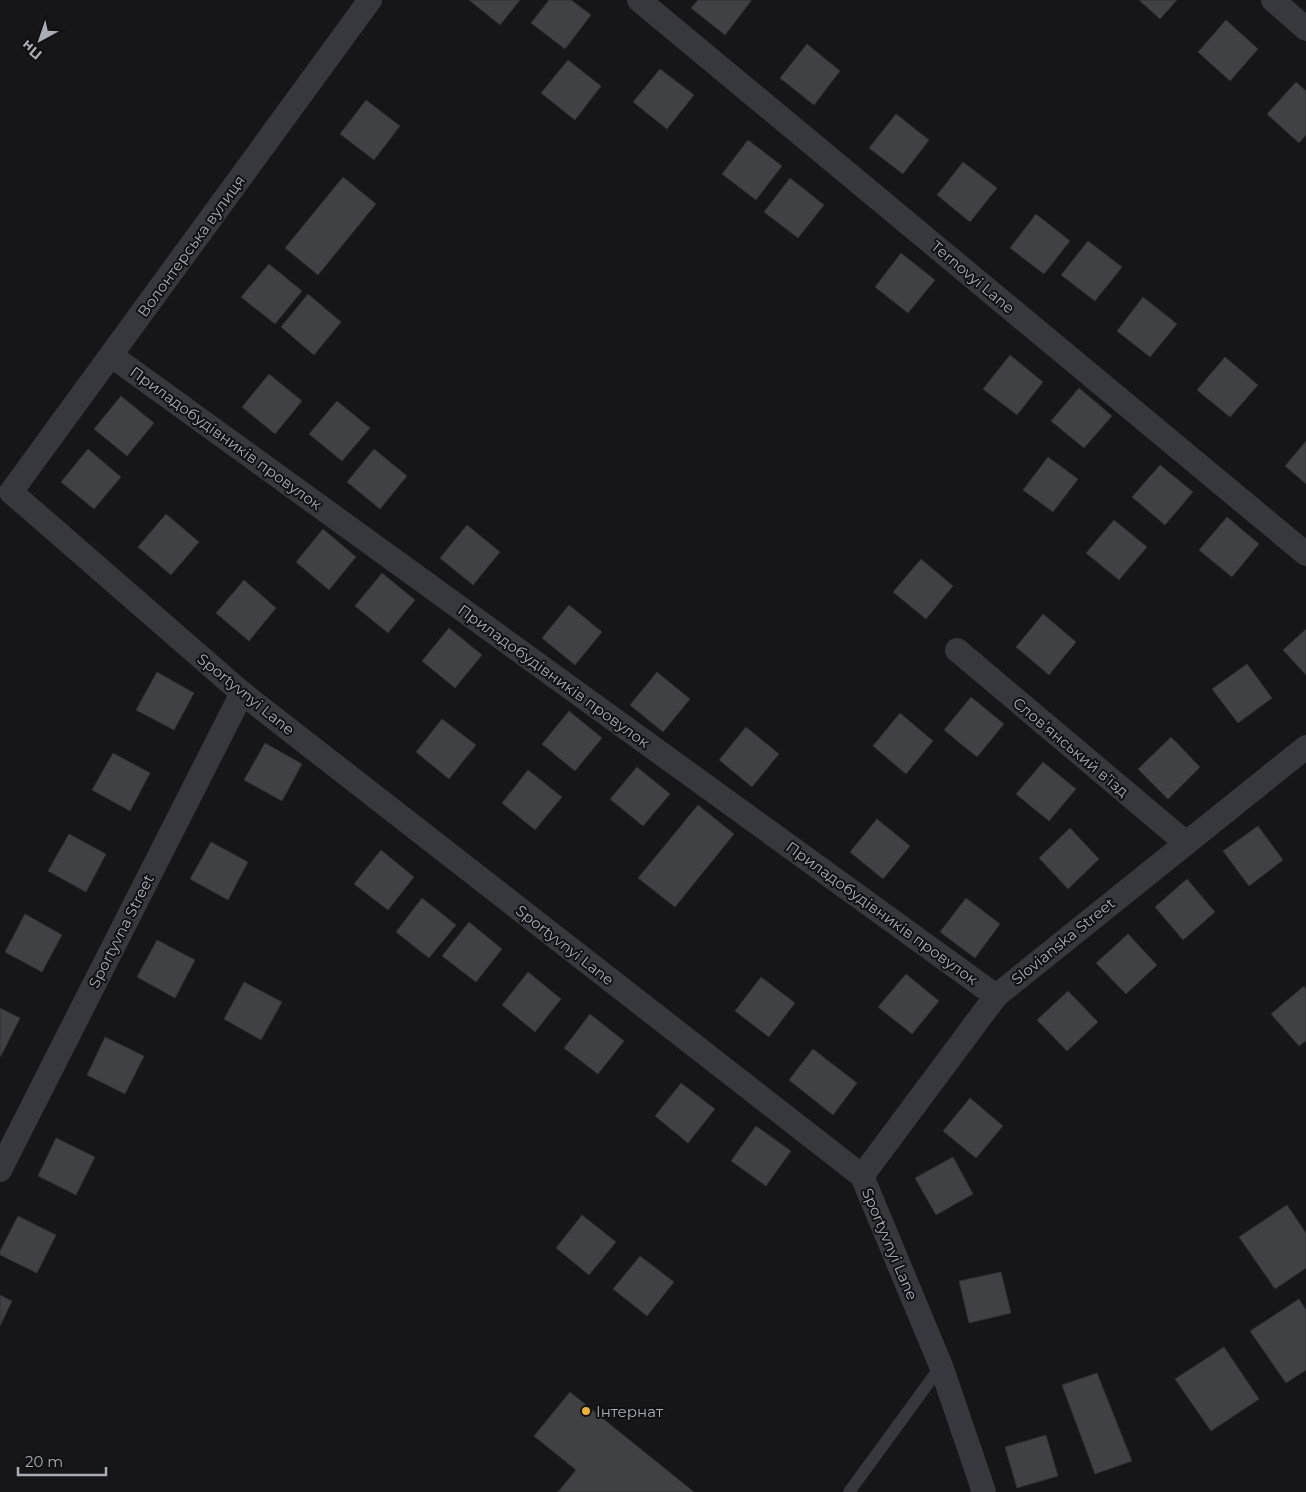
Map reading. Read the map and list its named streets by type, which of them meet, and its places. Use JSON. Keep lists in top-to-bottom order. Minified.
{"streets":{"street":["Волонтерська вулиця","Ternovyi Lane","Приладобудівників провулок","Sportyvnyi Lane","Слов’янський в’їзд","Sportyvna Street","Slovianska Street"]},"crossings":[["Волонтерська вулиця","Приладобудівників провулок"],["Волонтерська вулиця","Sportyvnyi Lane"],["Приладобудівників провулок","Slovianska Street"],["Sportyvnyi Lane","Sportyvna Street"],["Sportyvnyi Lane","Slovianska Street"],["Слов’янський в’їзд","Slovianska Street"]],"places":["Інтернат"],"scale_bar":"20 m","north":"bottom left"}
